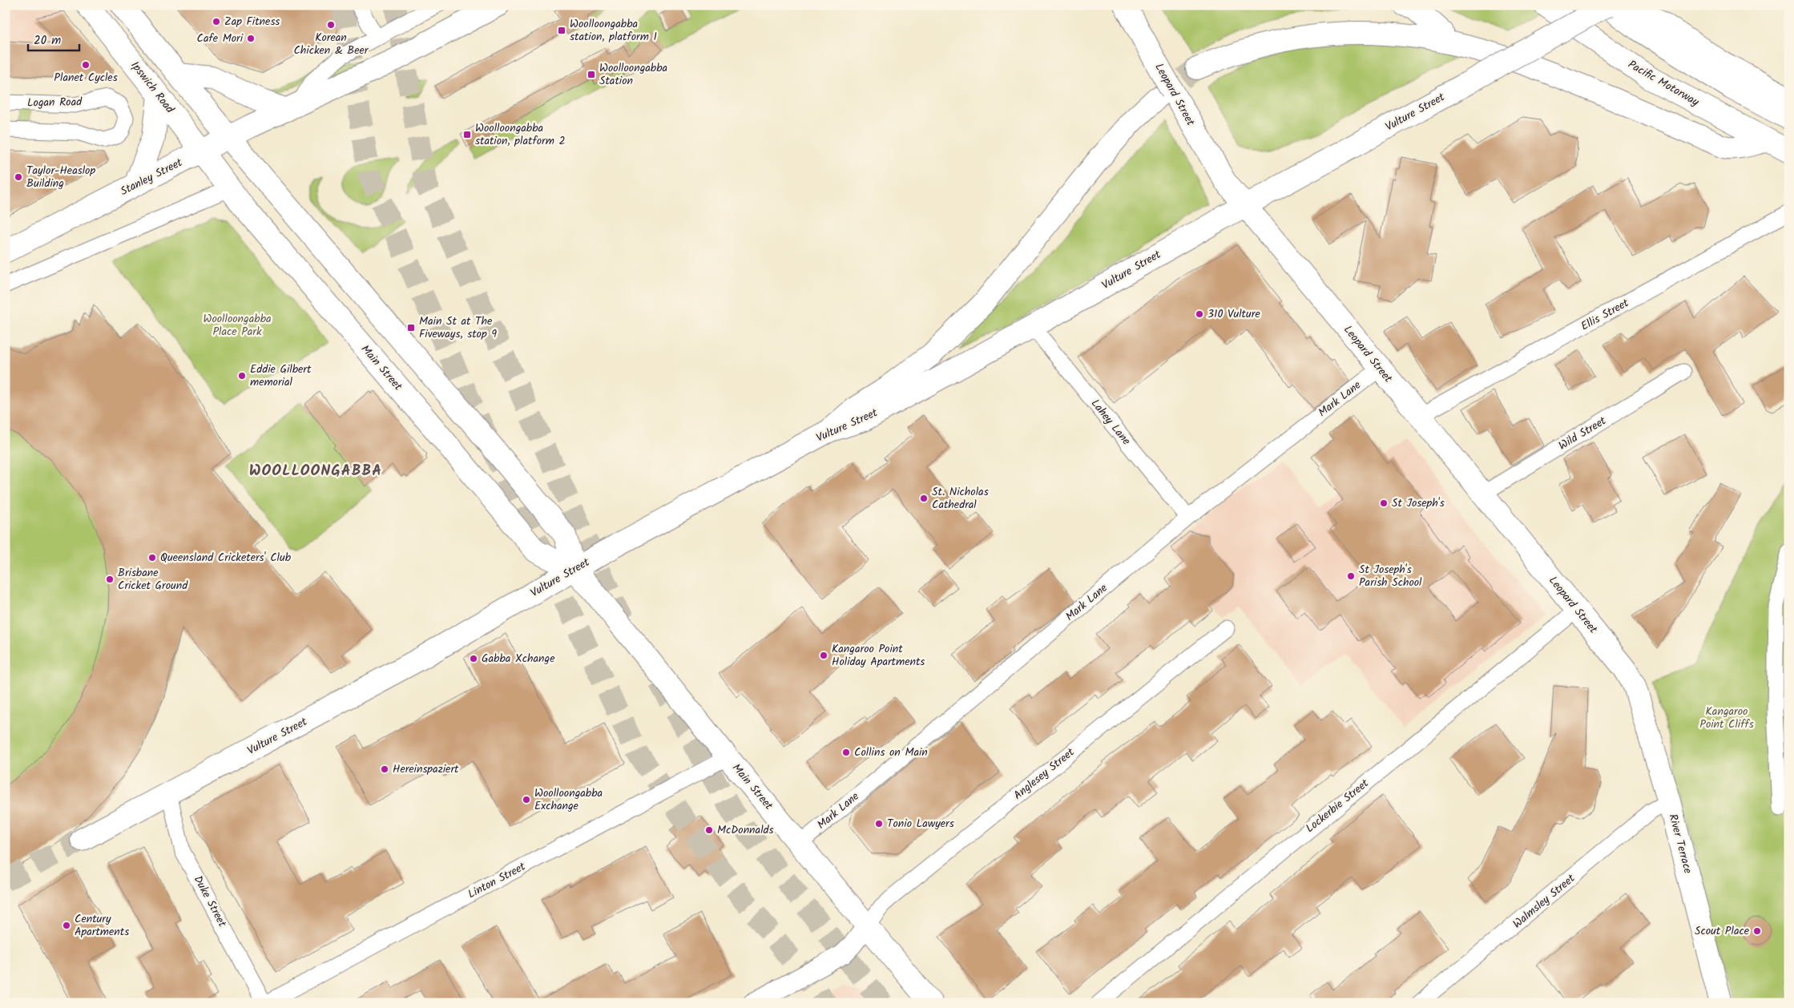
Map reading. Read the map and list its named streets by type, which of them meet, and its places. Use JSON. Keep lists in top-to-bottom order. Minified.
{"streets":{"main road":["Pacific Motorway","Ipswich Road","Leopard Street","Vulture Street","Stanley Street","Main Street","River Terrace"],"street":["Logan Road","Ellis Street","Mark Lane","Lahey Lane","Wild Street","Anglesey Street","Lockerbie Street","Linton Street","Duke Street","Walmsley Street"]},"crossings":[["Ipswich Road","Stanley Street"],["Ipswich Road","Main Street"],["Leopard Street","Vulture Street"],["Leopard Street","Ellis Street"],["Leopard Street","Mark Lane"],["Leopard Street","Wild Street"],["Leopard Street","Lockerbie Street"],["Leopard Street","River Terrace"],["Vulture Street","Main Street"],["Vulture Street","Lahey Lane"],["Vulture Street","Duke Street"],["Stanley Street","Main Street"],["Main Street","Mark Lane"],["Main Street","Anglesey Street"],["Main Street","Linton Street"],["Mark Lane","Lahey Lane"],["River Terrace","Walmsley Street"],["Linton Street","Duke Street"]],"districts":["WOOLLOONGABBA"],"parks":["Woolloongabba Place Park","Kangaroo Point Cliffs"],"places":{"other":["Zap Fitness","Korean Chicken & Beer","Cafe Mori","Planet Cycles","Taylor-Heaslop Building","310 Vulture","Eddie Gilbert memorial","St. Nicholas Cathedral","St Joseph's","Queensland Cricketers' Club","St Joseph's Parish School","Brisbane Cricket Ground","Kangaroo Point Holiday Apartments","Gabba Xchange","Collins on Main","Hereinspaziert","Woolloongabba Exchange","Tonio Lawyers","McDonnalds","Century Apartments","Scout Place"],"transit":["Woolloongabba station, platform 1","Woolloongabba Station","Woolloongabba station, platform 2","Main St at The Fiveways, stop 9"]},"scale_bar":"20 m"}
